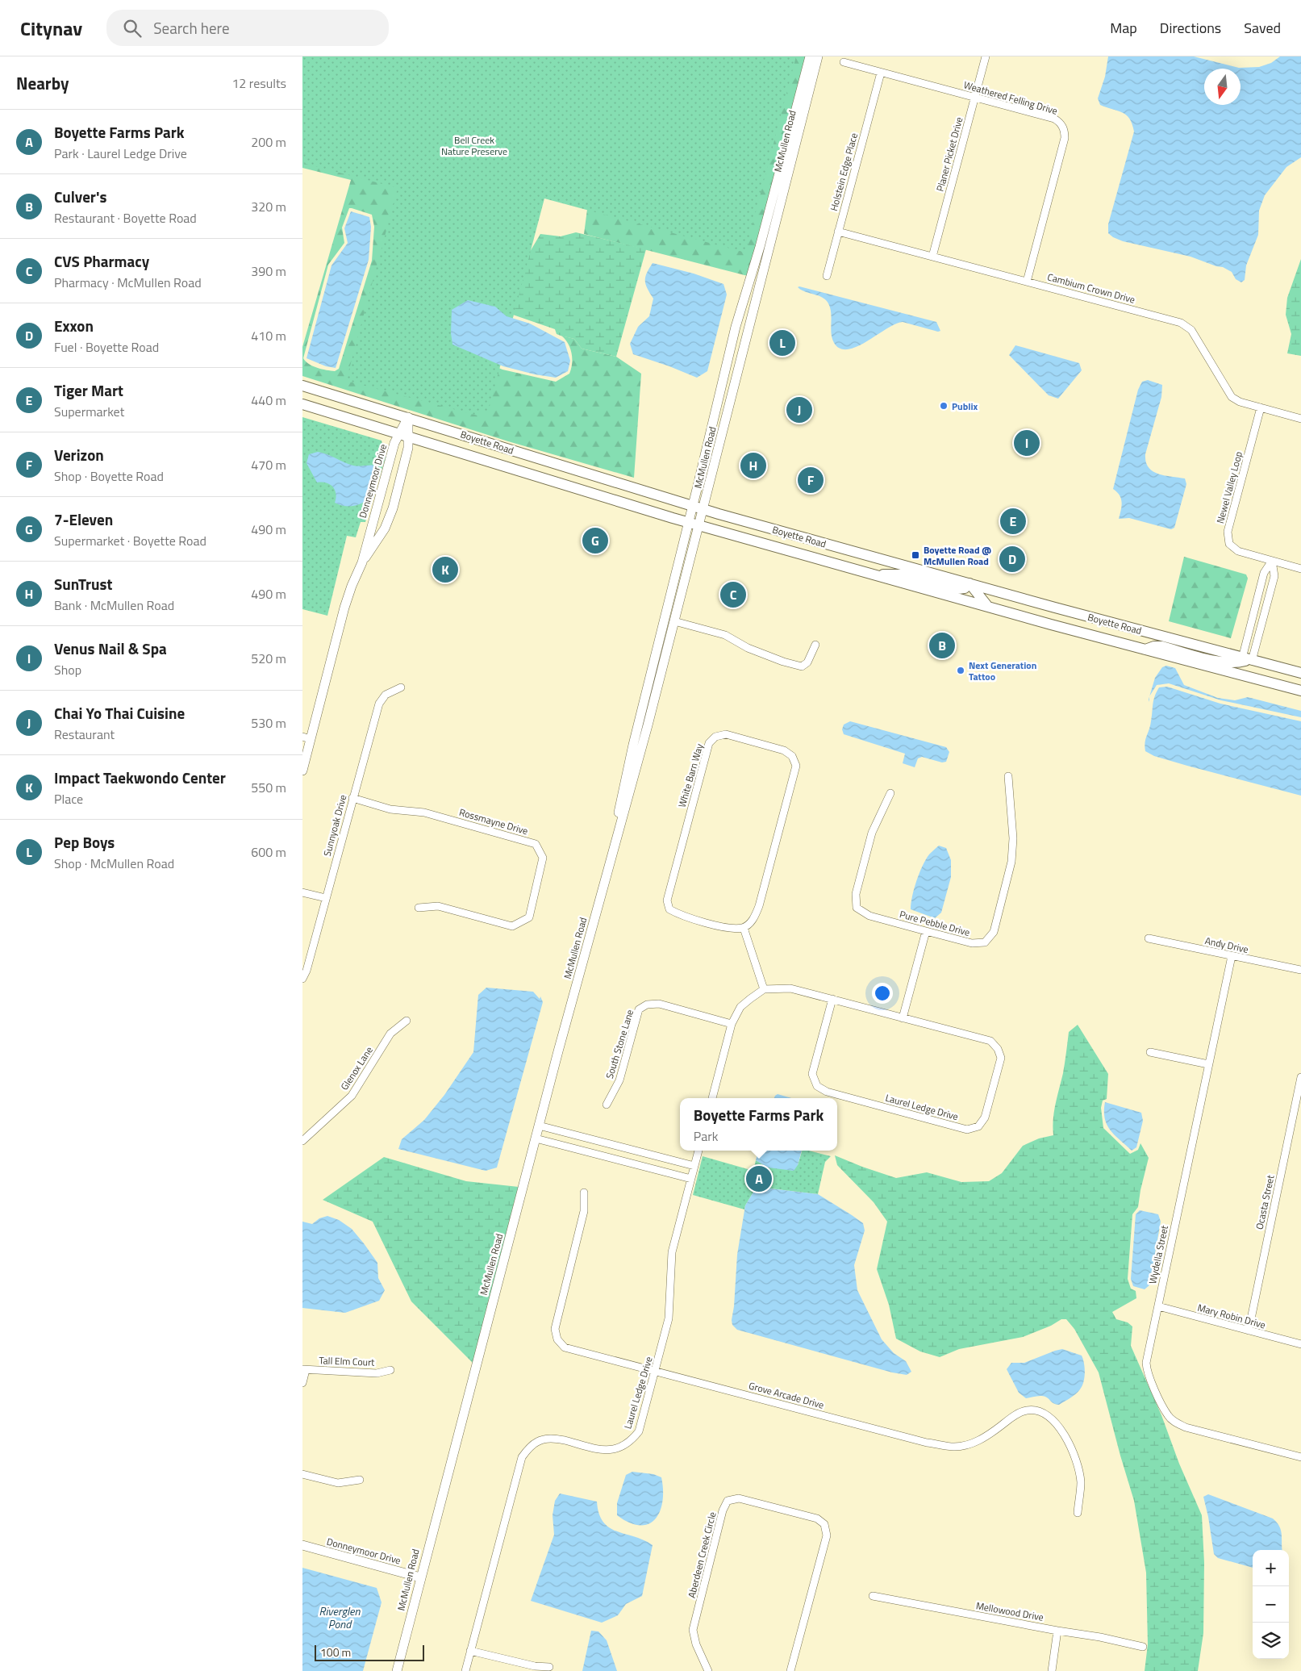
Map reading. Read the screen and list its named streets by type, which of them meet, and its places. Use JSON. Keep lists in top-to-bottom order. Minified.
{"streets":{"main road":["Boyette Road"],"street":["Weathered Felling Drive","McMullen Road","Planer Picket Drive","Holstein Edge Place","Cambium Crown Drive","Donneymoor Drive","Newel Valley Loop","White Barn Way","Rossmayne Drive","Sunnyoak Drive","Pure Pebble Drive","Andy Drive","South Stone Lane","Glenox Lane","Laurel Ledge Drive","Ocasta Street","Wydella Street","Mary Robin Drive","Tall Elm Court","Grove Arcade Drive","Aberdeen Creek Circle","Mellowood Drive"]},"crossings":[["Weathered Felling Drive","Planer Picket Drive"],["Weathered Felling Drive","Holstein Edge Place"],["Weathered Felling Drive","Cambium Crown Drive"],["McMullen Road","Boyette Road"],["McMullen Road","Donneymoor Drive"],["Planer Picket Drive","Cambium Crown Drive"],["Holstein Edge Place","Cambium Crown Drive"],["Cambium Crown Drive","Newel Valley Loop"],["Boyette Road","Donneymoor Drive"],["Rossmayne Drive","Sunnyoak Drive"],["Andy Drive","Wydella Street"],["Laurel Ledge Drive","Grove Arcade Drive"],["Ocasta Street","Mary Robin Drive"],["Wydella Street","Mary Robin Drive"]],"water":["Riverglen Pond"],"parks":["Bell Creek Nature Preserve"],"places":{"other":["Publix","Next Generation Tattoo"],"transit":["Boyette Road @ McMullen Road"]},"scale_bar":"100 m","north":"bottom","page":{"header":"Citynav","search":"Search here","nav":["Map","Directions","Saved"],"heading":["Nearby","12 results"],"list":[{"mark":"A","name":"Boyette Farms Park","note":"Park · Laurel Ledge Drive","value":"200 m"},{"mark":"B","name":"Culver's","note":"Restaurant · Boyette Road","value":"320 m"},{"mark":"C","name":"CVS Pharmacy","note":"Pharmacy · McMullen Road","value":"390 m"},{"mark":"D","name":"Exxon","note":"Fuel · Boyette Road","value":"410 m"},{"mark":"E","name":"Tiger Mart","note":"Supermarket","value":"440 m"},{"mark":"F","name":"Verizon","note":"Shop · Boyette Road","value":"470 m"},{"mark":"G","name":"7-Eleven","note":"Supermarket · Boyette Road","value":"490 m"},{"mark":"H","name":"SunTrust","note":"Bank · McMullen Road","value":"490 m"},{"mark":"I","name":"Venus Nail & Spa","note":"Shop","value":"520 m"},{"mark":"J","name":"Chai Yo Thai Cuisine","note":"Restaurant","value":"530 m"},{"mark":"K","name":"Impact Taekwondo Center","note":"Place","value":"550 m"},{"mark":"L","name":"Pep Boys","note":"Shop · McMullen Road","value":"600 m"}],"pins":["L","J","I","H","F","E","G","D","K","C","B","A"],"popup":["Boyette Farms Park","Park"],"map_buttons":["+","−"],"scale":"100 m"}}
